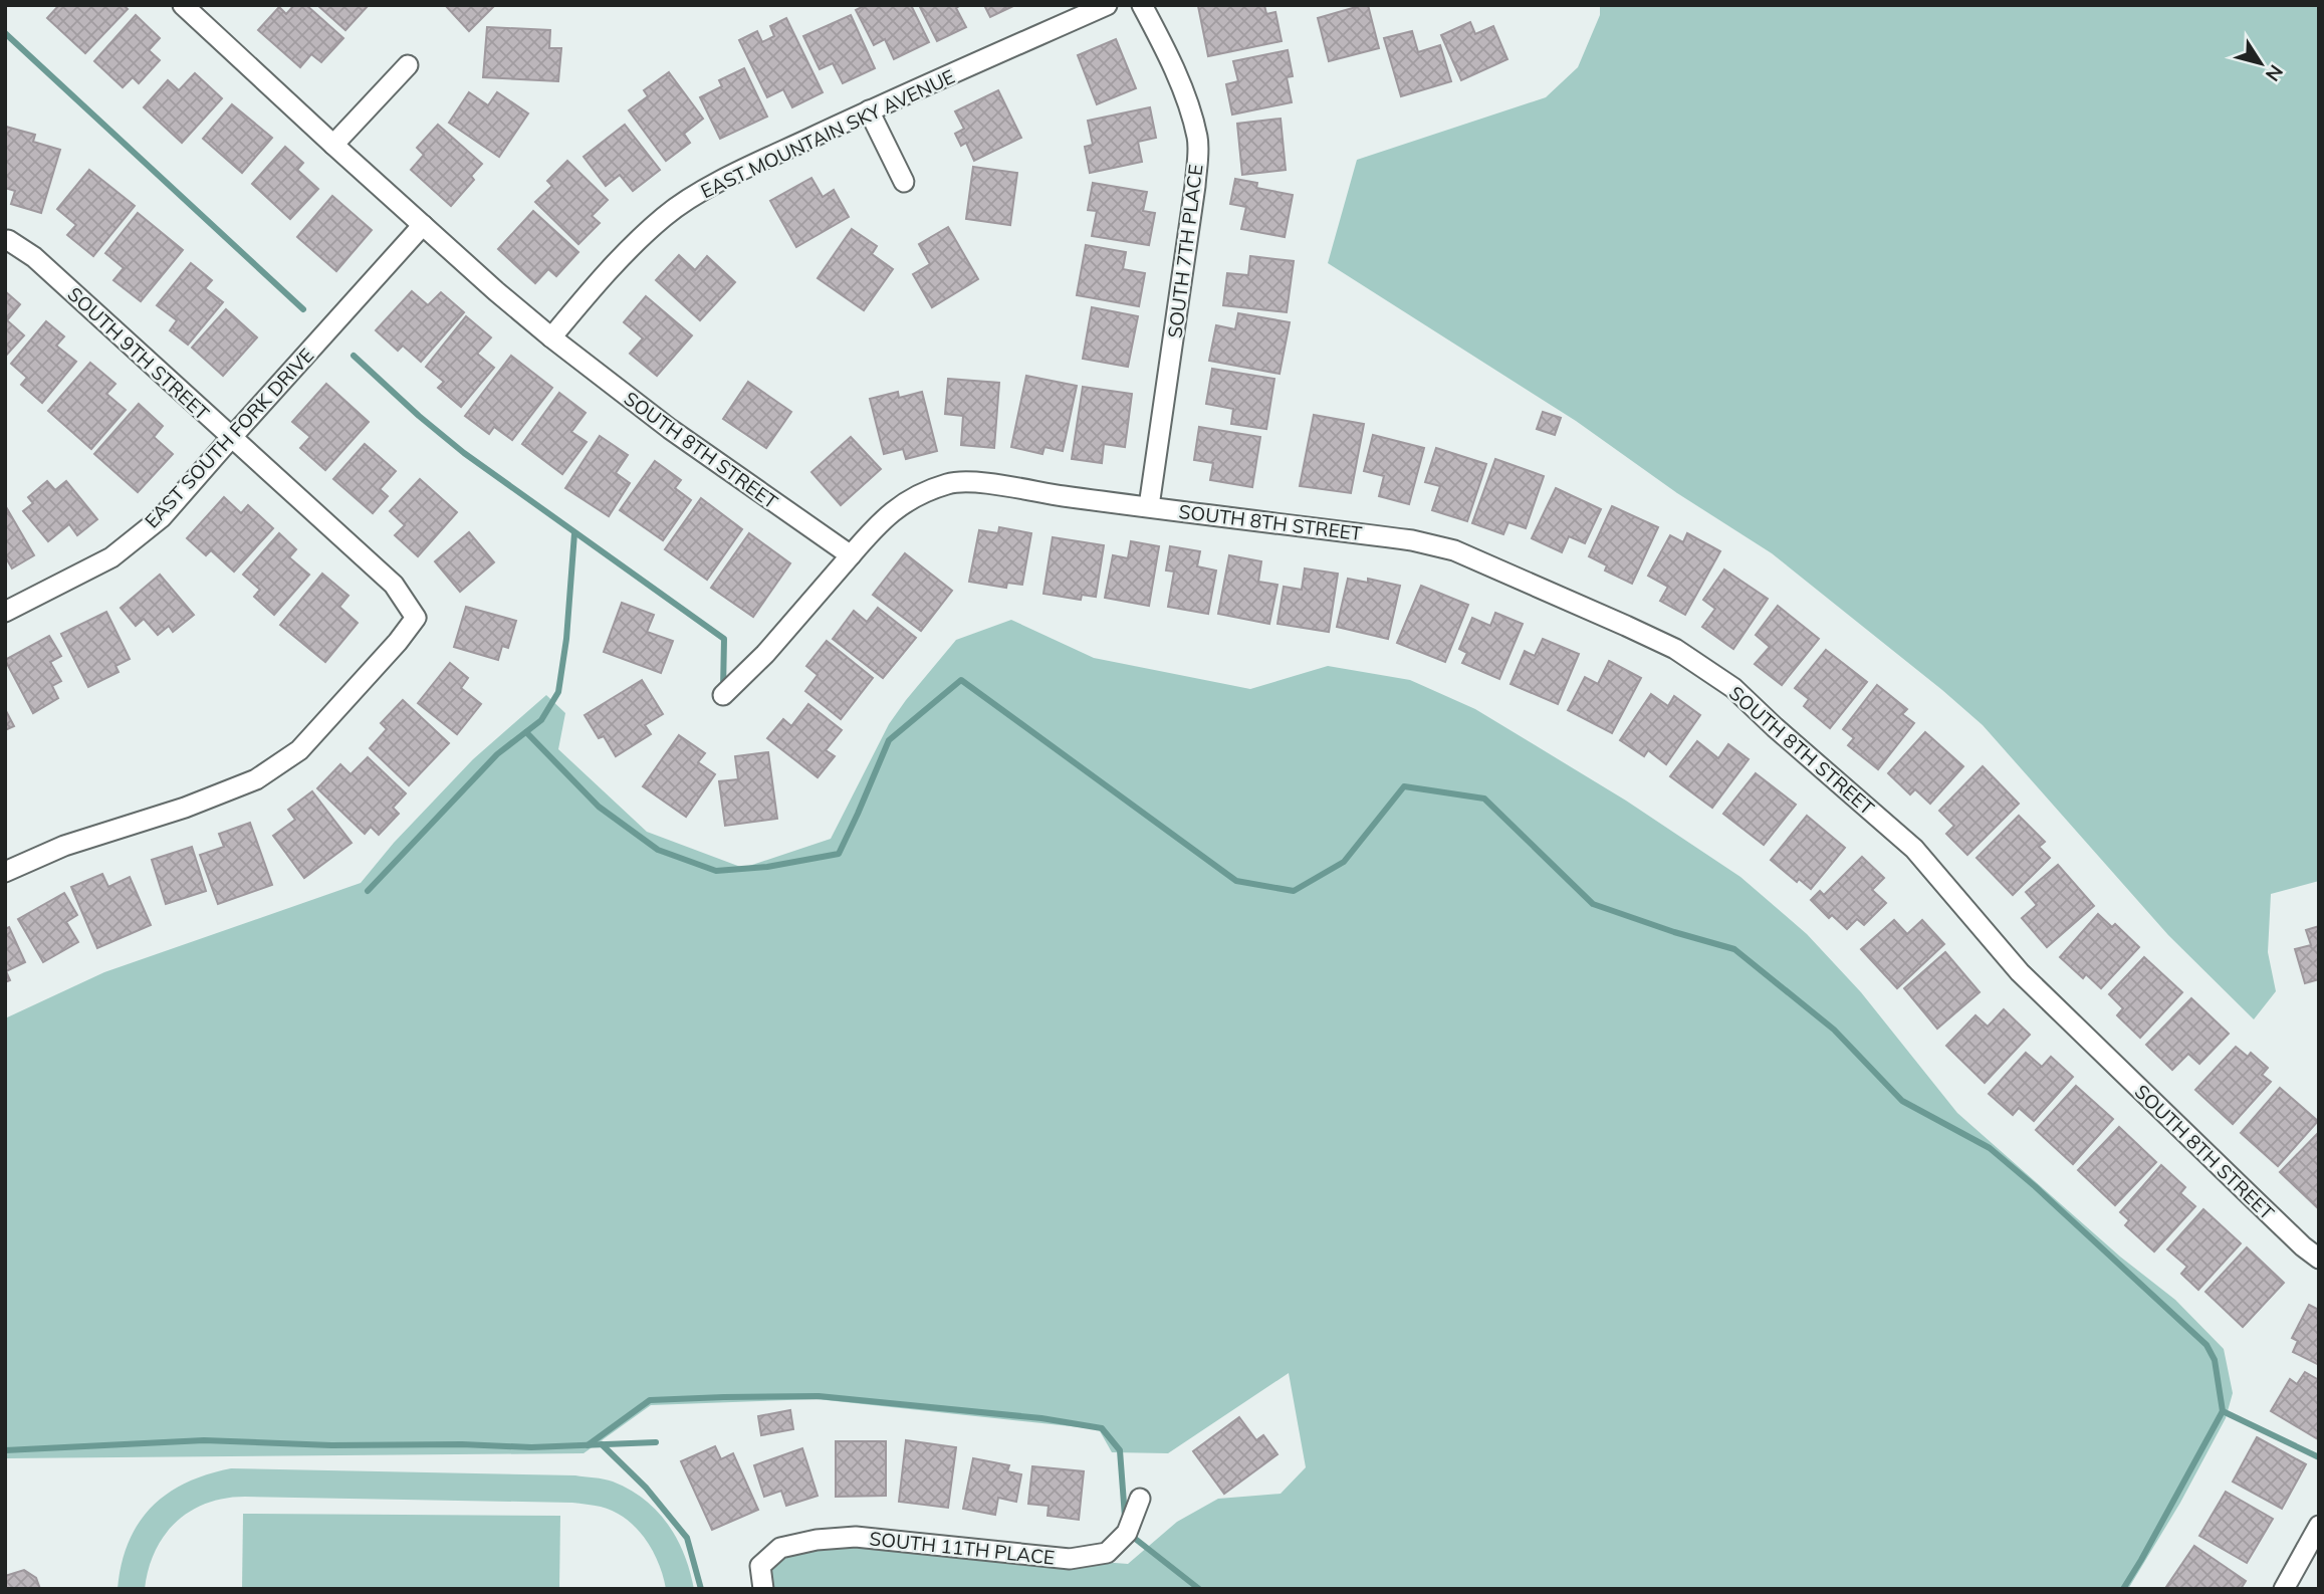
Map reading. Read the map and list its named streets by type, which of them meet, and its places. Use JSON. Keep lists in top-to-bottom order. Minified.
{"streets":{"street":["EAST MOUNTAIN SKY AVENUE","SOUTH 7TH PLACE","SOUTH 9TH STREET","EAST SOUTH FORK DRIVE","SOUTH 8TH STREET","SOUTH 11TH PLACE"]},"crossings":[["EAST MOUNTAIN SKY AVENUE","SOUTH 8TH STREET"],["SOUTH 7TH PLACE","SOUTH 8TH STREET"],["SOUTH 9TH STREET","EAST SOUTH FORK DRIVE"],["EAST SOUTH FORK DRIVE","SOUTH 8TH STREET"]],"north":"bottom right"}
